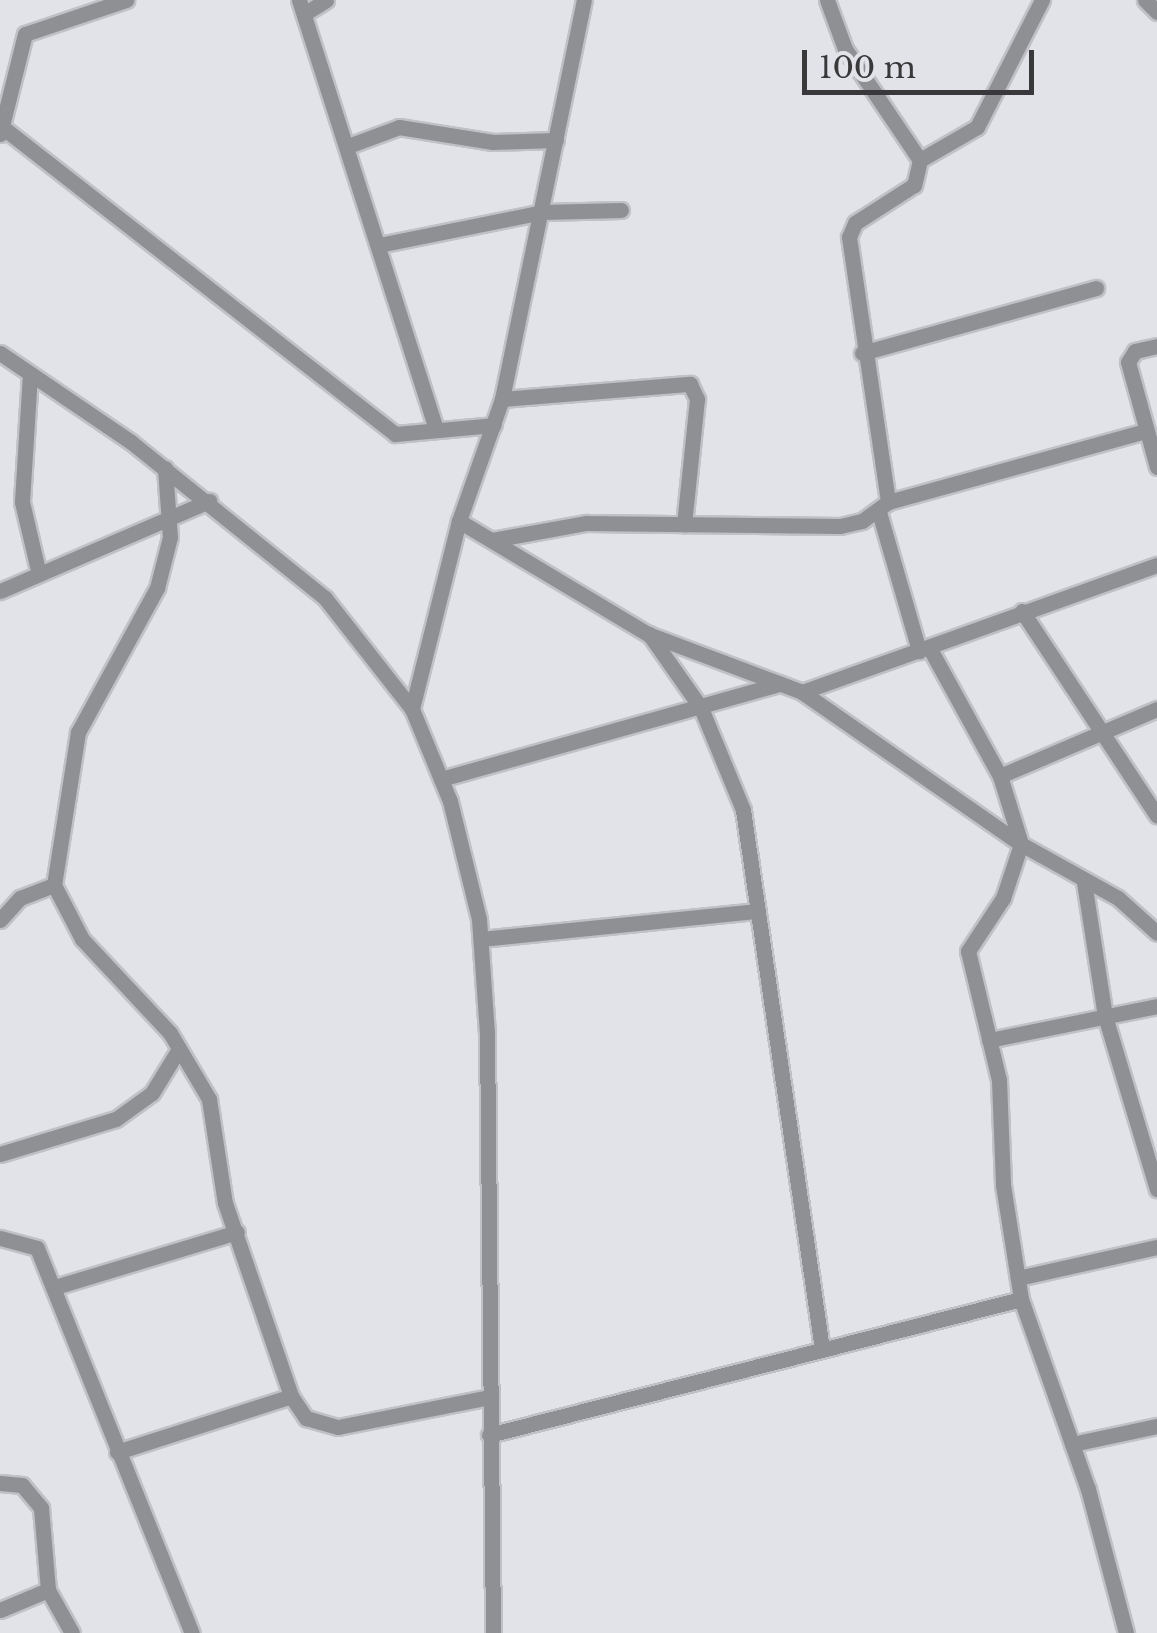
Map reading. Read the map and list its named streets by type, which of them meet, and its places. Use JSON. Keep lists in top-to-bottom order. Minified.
{"scale_bar":"100 m"}
